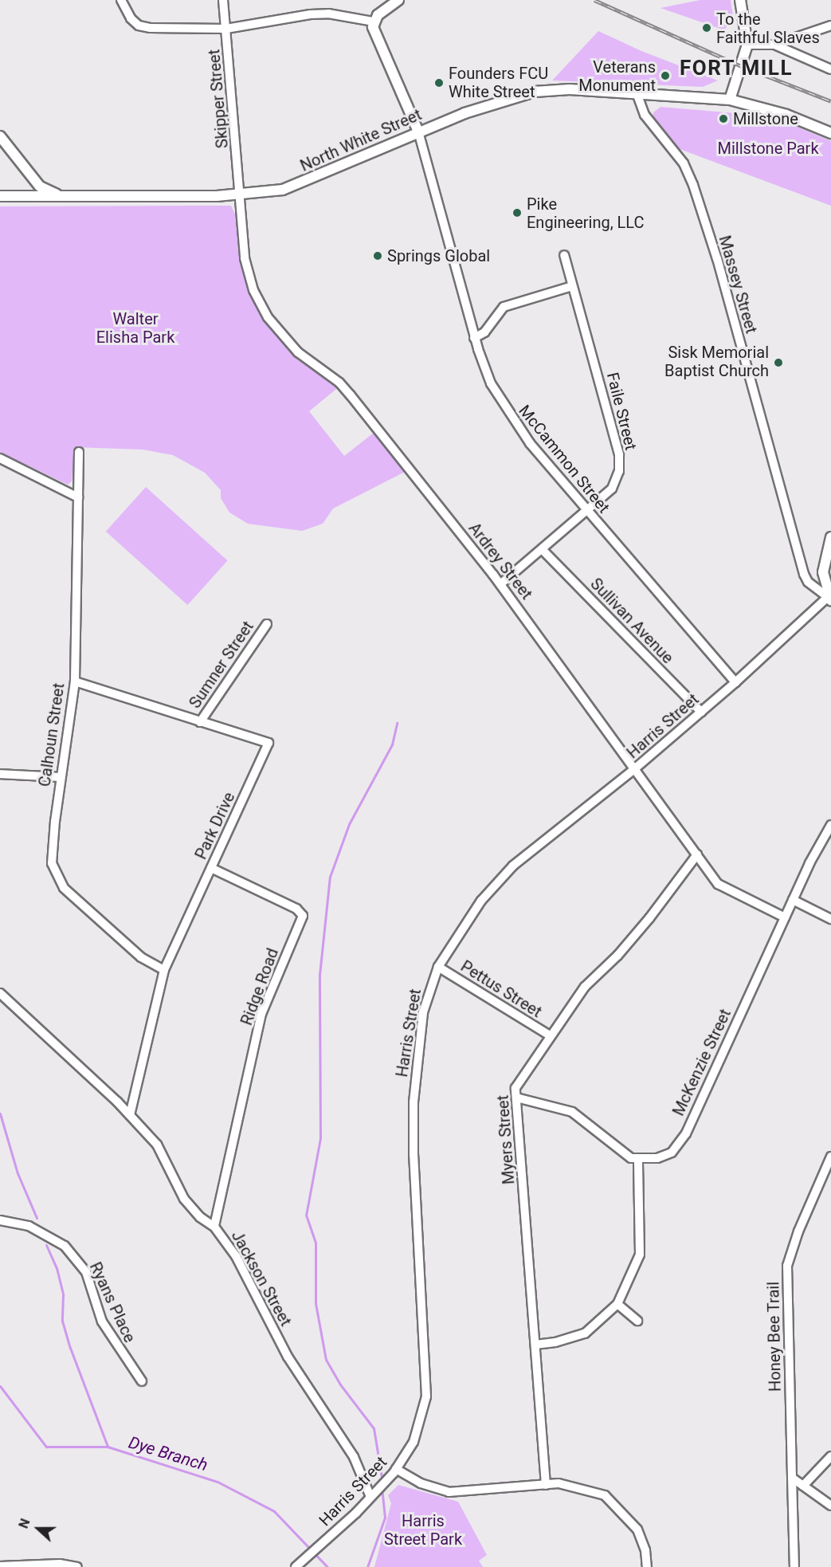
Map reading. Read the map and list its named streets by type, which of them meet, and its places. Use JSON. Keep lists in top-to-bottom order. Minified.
{"streets":{"main road":["North White Street"],"street":["Skipper Street","Massey Street","Faile Street","McCammon Street","Ardrey Street","Sullivan Avenue","Sumner Street","Harris Street","Calhoun Street","Park Drive","Ridge Road","Pettus Street","McKenzie Street","Myers Street","Jackson Street","Ryans Place","Honey Bee Trail"]},"crossings":[["Skipper Street","North White Street"],["Skipper Street","Ardrey Street"],["North White Street","Massey Street"],["North White Street","McCammon Street"],["North White Street","Ardrey Street"],["Massey Street","Harris Street"],["Faile Street","McCammon Street"],["Faile Street","Ardrey Street"],["Faile Street","Sullivan Avenue"],["McCammon Street","Harris Street"],["Ardrey Street","Harris Street"],["Ardrey Street","McKenzie Street"],["Ardrey Street","Myers Street"],["Sullivan Avenue","Harris Street"],["Sumner Street","Park Drive"],["Harris Street","Pettus Street"],["Harris Street","Jackson Street"],["Calhoun Street","Park Drive"],["Park Drive","Ridge Road"],["Park Drive","Jackson Street"],["Ridge Road","Jackson Street"],["Pettus Street","Myers Street"]],"districts":["FORT MILL"],"water":["Dye Branch"],"parks":["Millstone Park","Walter Elisha Park","Harris Street Park"],"places":["To the Faithful Slaves","Veterans Monument","Founders FCU White Street","Millstone","Pike Engineering, LLC","Springs Global","Sisk Memorial Baptist Church"],"north":"left"}
